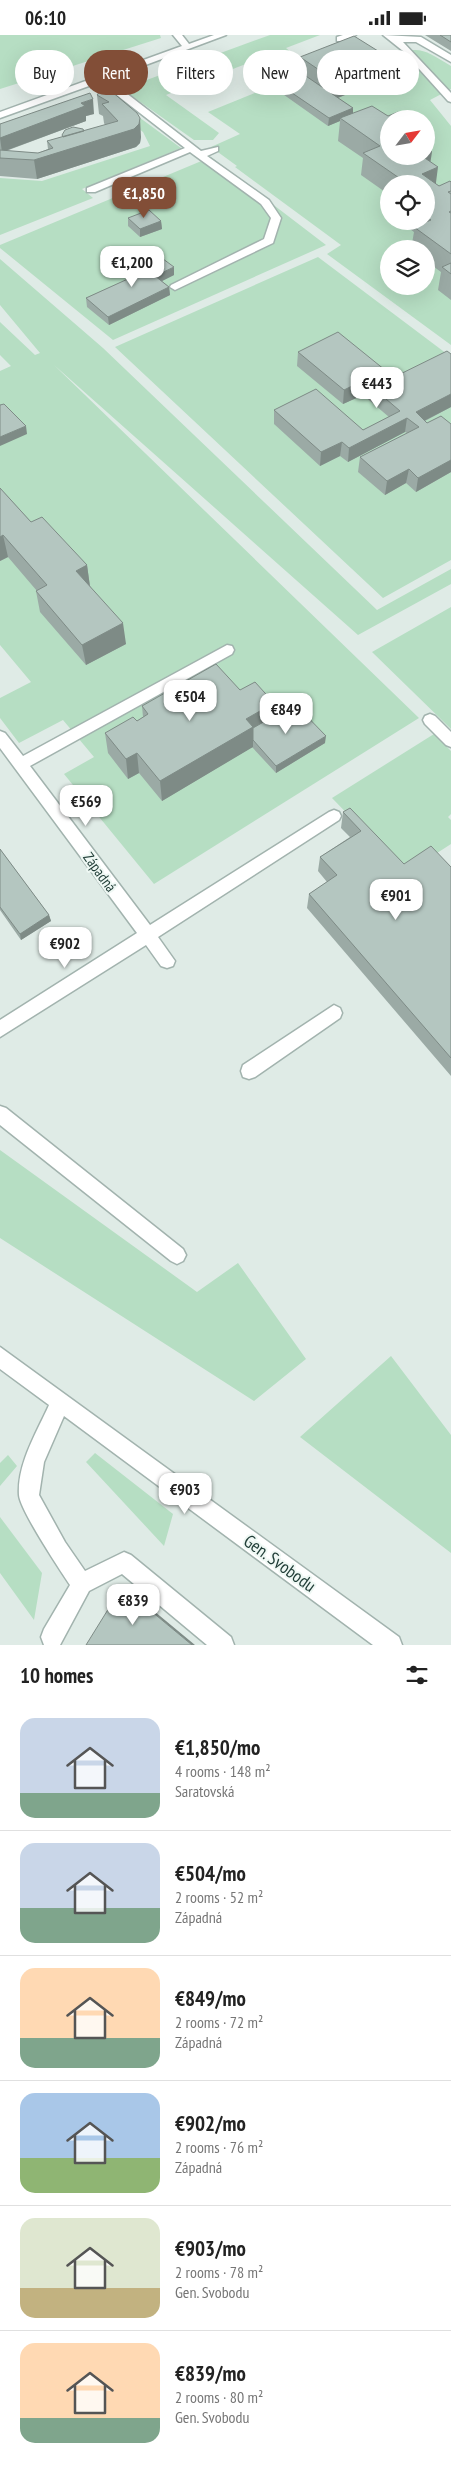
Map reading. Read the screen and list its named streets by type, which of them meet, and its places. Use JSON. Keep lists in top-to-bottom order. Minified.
{"streets":{"street":["Západná","Gen. Svobodu"]},"north":"top right","page":{"status":"06:10","chip":["Buy","Rent","Filters","New","Apartment"],"price":["€1,850","€1,200","€443","€504","€849","€569","€901","€902","€903","€839"],"heading":"10 homes","list":[{"name":"€1,850/mo","note":"4 rooms · 148 m² · Saratovská"},{"name":"€504/mo","note":"2 rooms · 52 m² · Západná"},{"name":"€849/mo","note":"2 rooms · 72 m² · Západná"},{"name":"€902/mo","note":"2 rooms · 76 m² · Západná"},{"name":"€903/mo","note":"2 rooms · 78 m² · Gen. Svobodu"},{"name":"€839/mo","note":"2 rooms · 80 m² · Gen. Svobodu"}]}}
